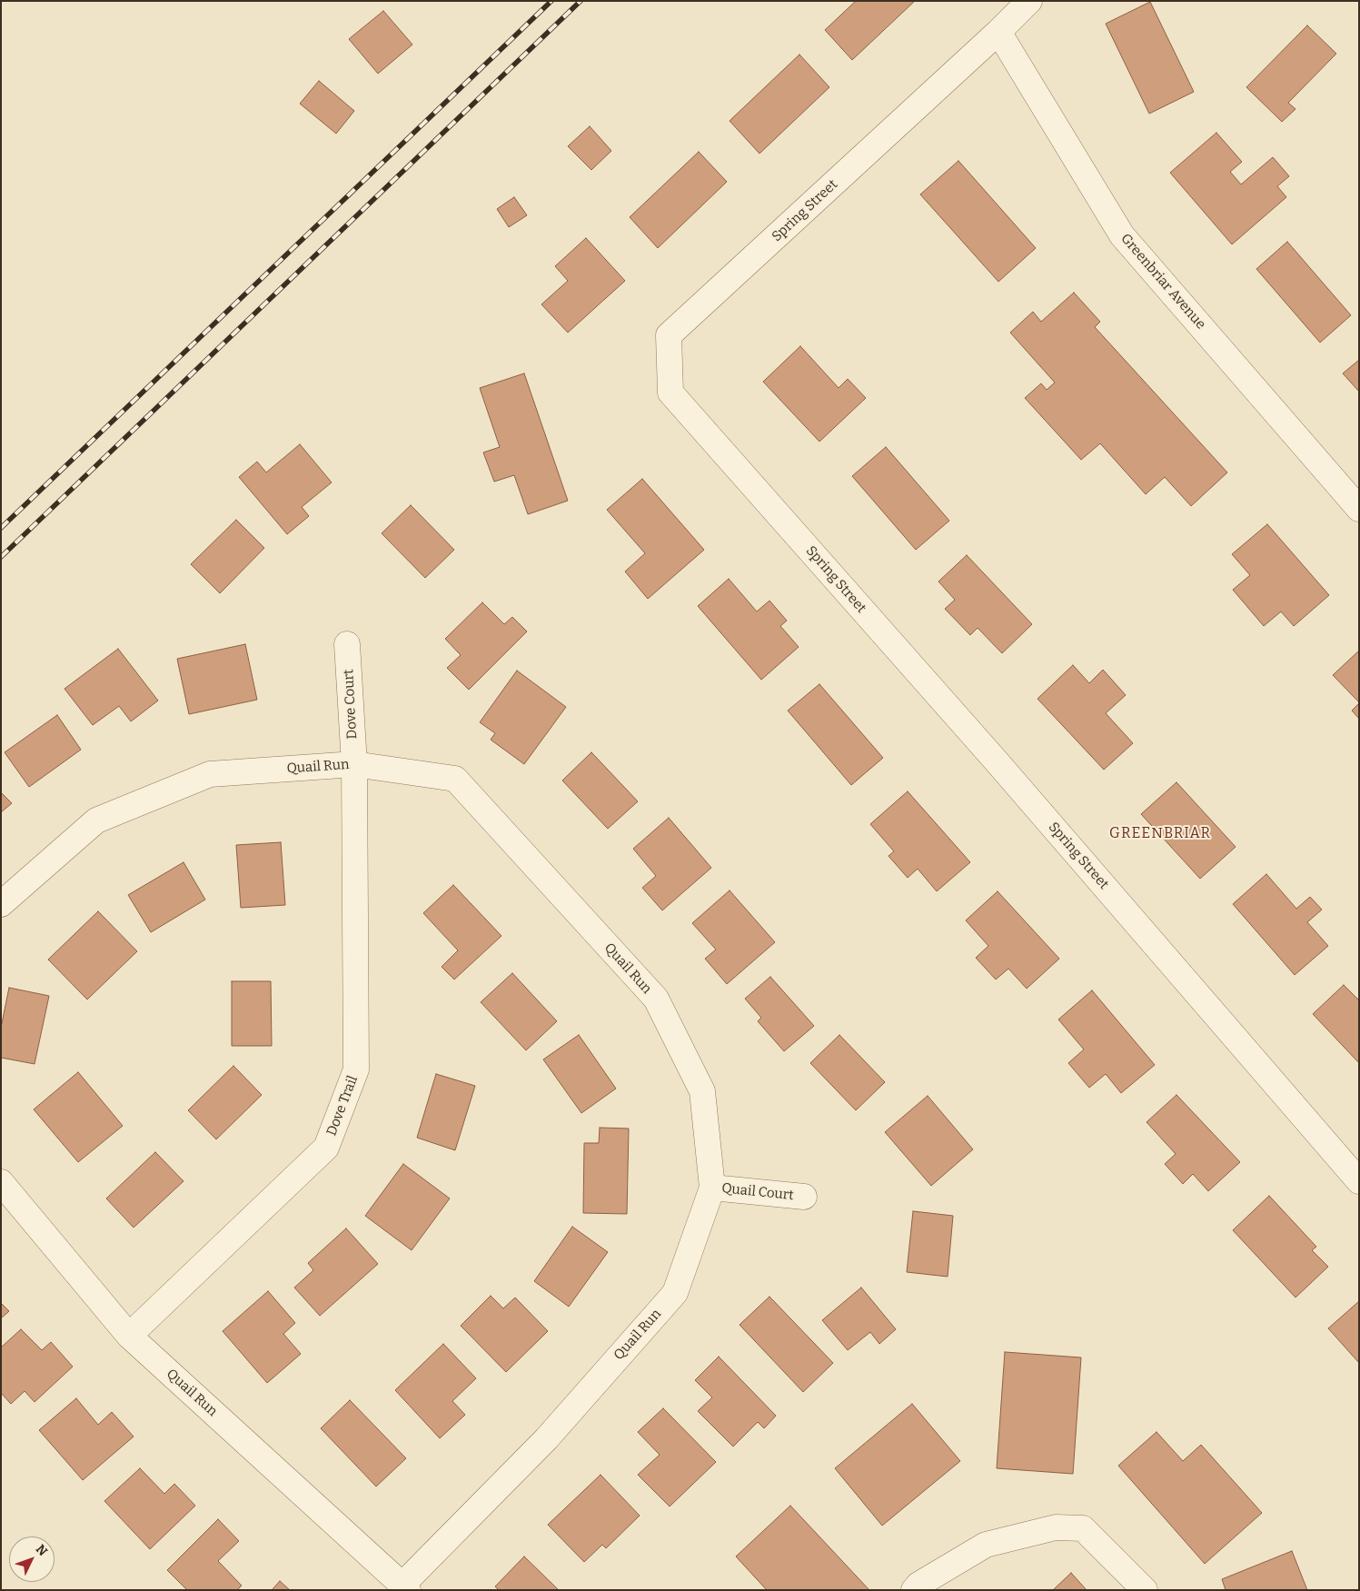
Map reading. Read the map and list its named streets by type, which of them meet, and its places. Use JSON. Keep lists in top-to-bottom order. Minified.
{"streets":{"street":["Spring Street","Greenbriar Avenue","Dove Court","Quail Run","Dove Trail","Quail Court"]},"crossings":[["Spring Street","Greenbriar Avenue"],["Dove Court","Quail Run"],["Dove Court","Dove Trail"],["Quail Run","Dove Trail"],["Quail Run","Quail Court"]],"districts":["GREENBRIAR"],"north":"top right"}
